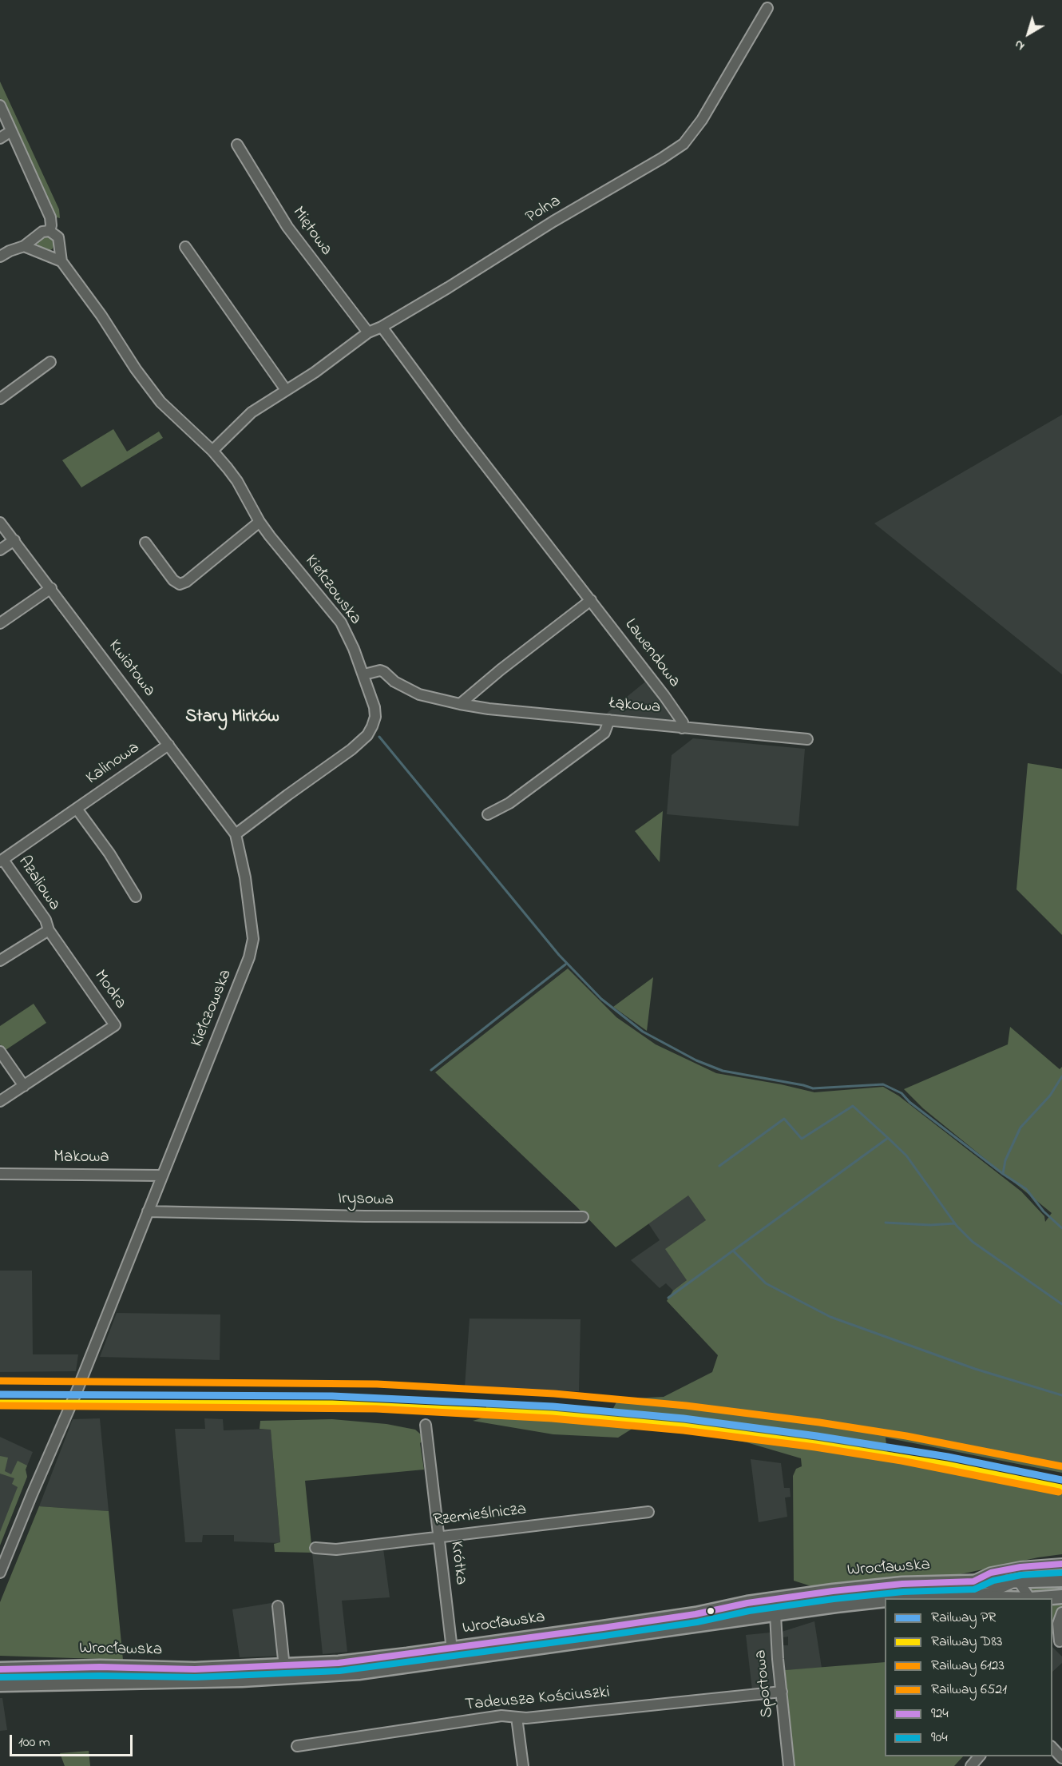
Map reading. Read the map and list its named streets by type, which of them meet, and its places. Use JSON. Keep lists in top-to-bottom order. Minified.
{"streets":{"main road":["Wrocławska"],"street":["Polna","Miętowa","Kiełczowska","Lawendowa","Kwiatowa","Łąkowa","Kalinowa","Azaliowa","Modra","Makowa","Irysowa","Rzemieślnicza","Krótka","Sportowa","Tadeusza Kościuszki"]},"crossings":[["Polna","Miętowa"],["Polna","Kiełczowska"],["Polna","Lawendowa"],["Kiełczowska","Kwiatowa"],["Kiełczowska","Łąkowa"],["Kiełczowska","Makowa"],["Kiełczowska","Irysowa"],["Lawendowa","Łąkowa"],["Kwiatowa","Kalinowa"],["Kalinowa","Azaliowa"],["Azaliowa","Modra"],["Rzemieślnicza","Krótka"],["Krótka","Wrocławska"],["Wrocławska","Sportowa"],["Sportowa","Tadeusza Kościuszki"]],"districts":["Stary Mirków"],"lines":["rail line 6123","rail line PR","rail line D83","rail line 6521","transit line 924","transit line 904"],"legend":["Railway PR","Railway D83","Railway 6123","Railway 6521","924","904"],"scale_bar":"100 m","north":"bottom left"}
